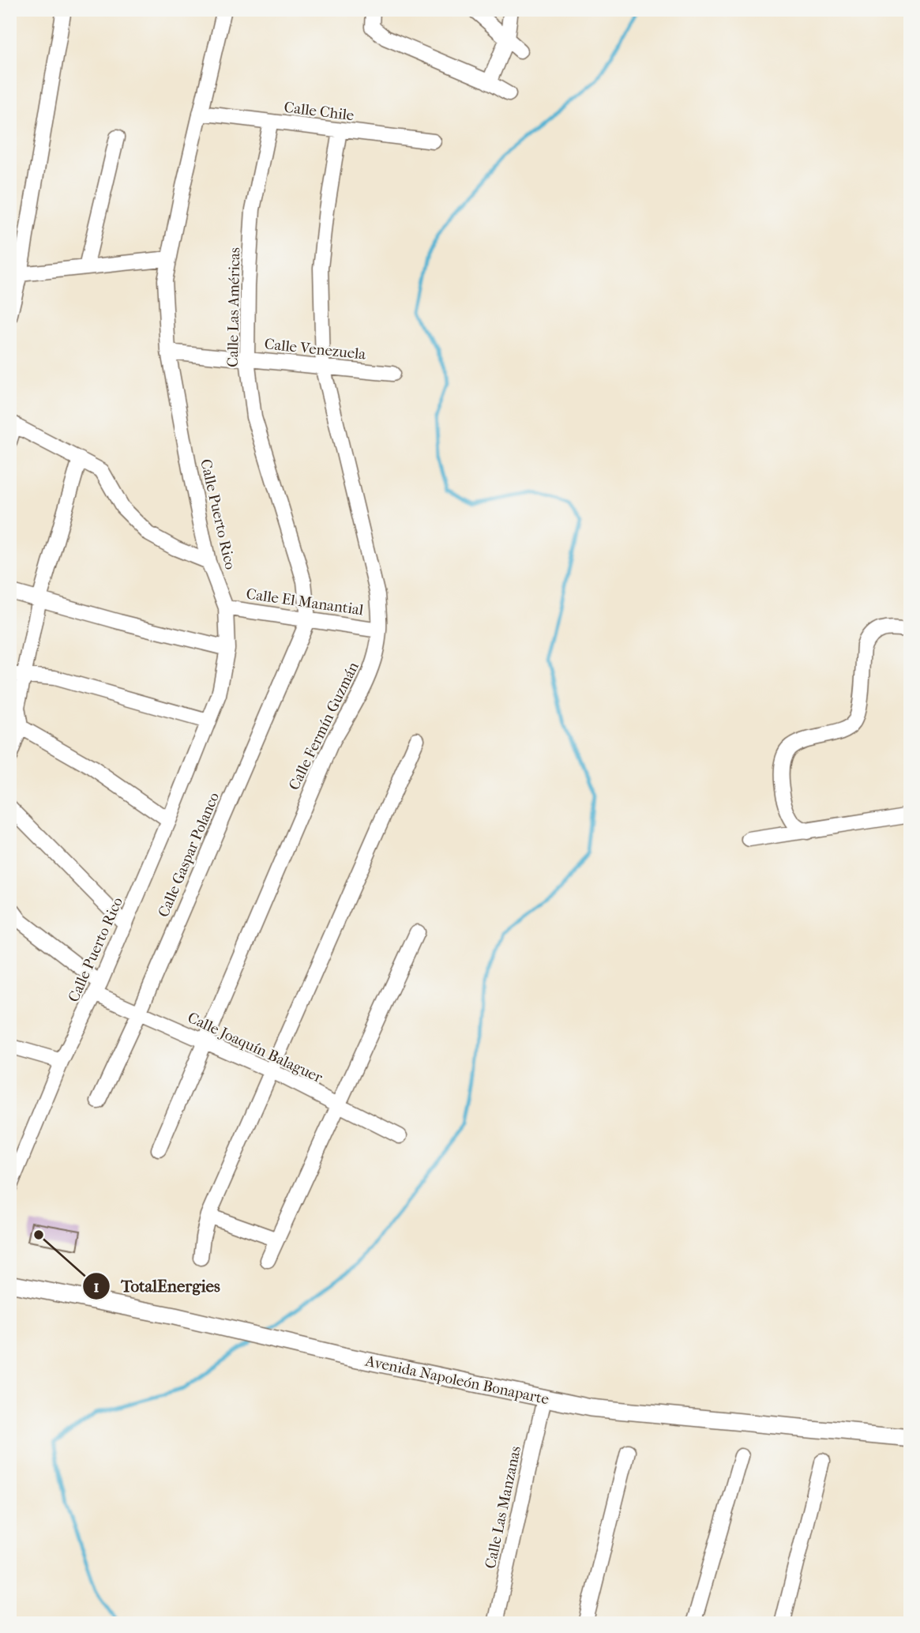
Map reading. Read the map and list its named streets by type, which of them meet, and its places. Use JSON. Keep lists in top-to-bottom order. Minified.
{"streets":{"main road":["Avenida Napoleón Bonaparte"],"street":["Calle Chile","Calle Las Américas","Calle Venezuela","Calle Puerto Rico","Calle El Manantial","Calle Fermín Guzmán","Calle Gaspar Polanco","Calle Joaquín Balaguer","Calle Las Manzanas"]},"crossings":[["Calle Chile","Calle Las Américas"],["Calle Chile","Calle Puerto Rico"],["Calle Chile","Calle Fermín Guzmán"],["Calle Las Américas","Calle Venezuela"],["Calle Las Américas","Calle El Manantial"],["Calle Las Américas","Calle Gaspar Polanco"],["Calle Venezuela","Calle Puerto Rico"],["Calle Venezuela","Calle Fermín Guzmán"],["Calle Puerto Rico","Calle El Manantial"],["Calle Puerto Rico","Calle Joaquín Balaguer"],["Calle El Manantial","Calle Fermín Guzmán"],["Calle El Manantial","Calle Gaspar Polanco"],["Calle Fermín Guzmán","Calle Joaquín Balaguer"],["Calle Gaspar Polanco","Calle Joaquín Balaguer"],["Avenida Napoleón Bonaparte","Calle Las Manzanas"]],"places":["TotalEnergies"]}
